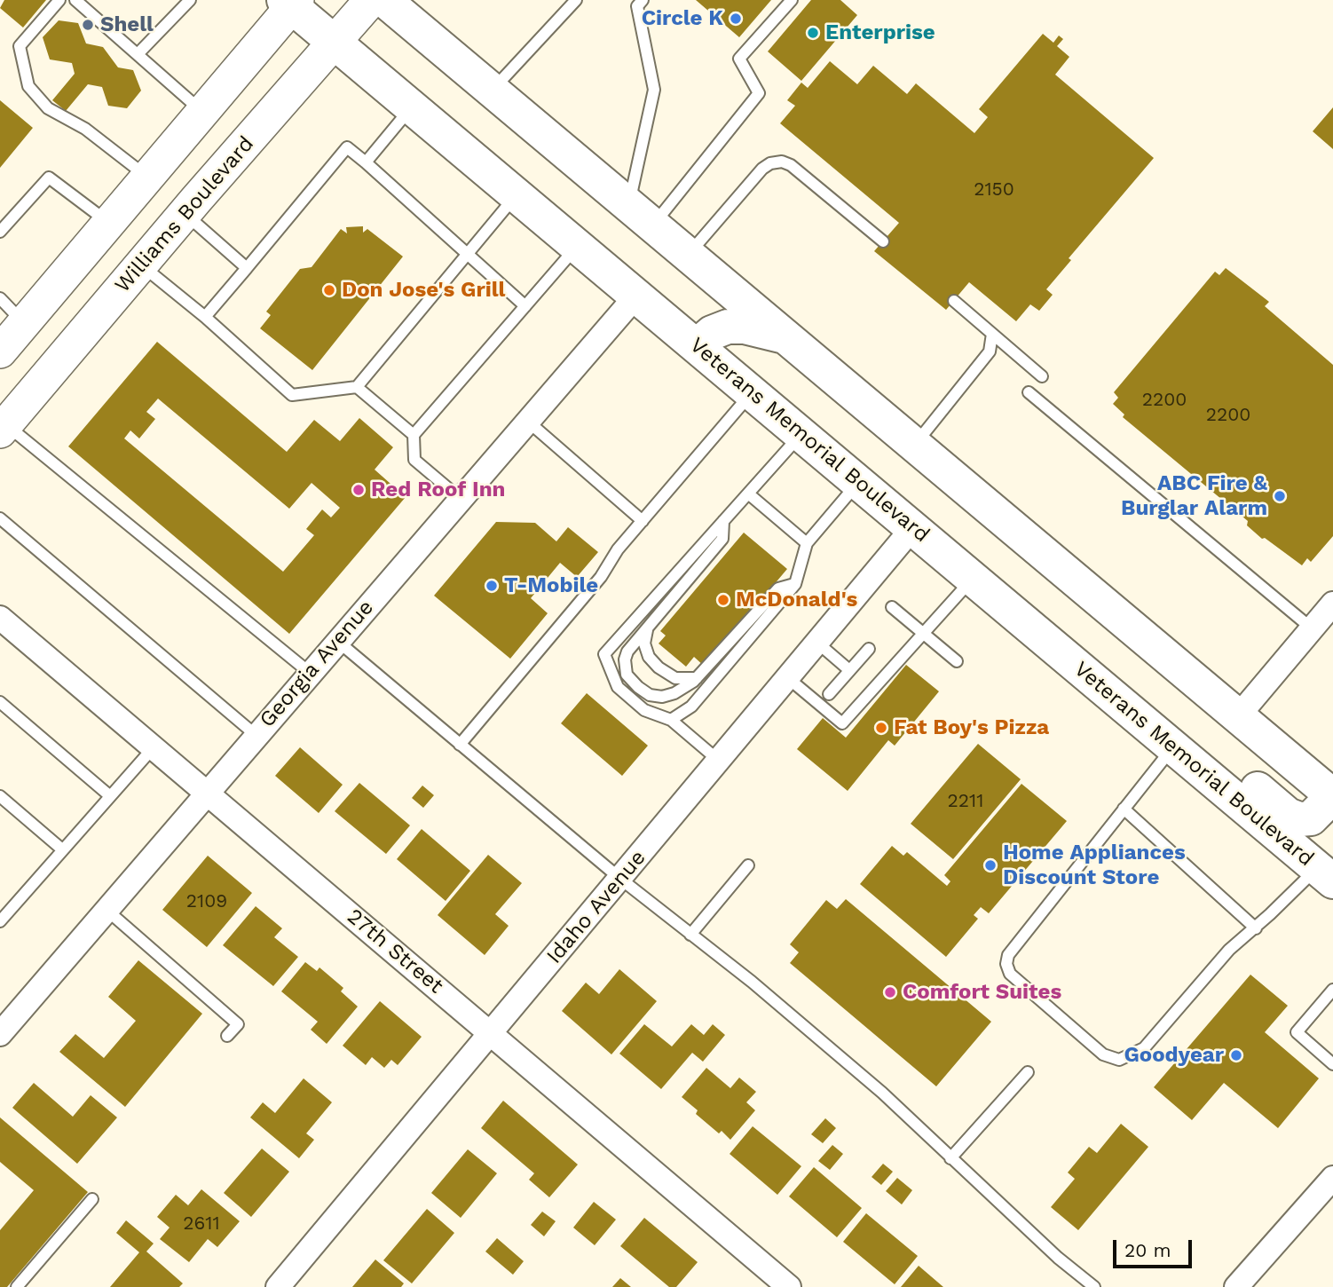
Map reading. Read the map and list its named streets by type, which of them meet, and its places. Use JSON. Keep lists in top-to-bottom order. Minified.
{"streets":{"main road":["Williams Boulevard","Veterans Memorial Boulevard"],"street":["Georgia Avenue","Idaho Avenue","27th Street"]},"crossings":[["Williams Boulevard","Veterans Memorial Boulevard"],["Veterans Memorial Boulevard","Georgia Avenue"],["Veterans Memorial Boulevard","Idaho Avenue"],["Georgia Avenue","27th Street"],["Idaho Avenue","27th Street"]],"places":["Circle K","Shell","Enterprise","Don Jose's Grill","Red Roof Inn","ABC Fire & Burglar Alarm","T-Mobile","McDonald's","Fat Boy's Pizza","Home Appliances Discount Store","Comfort Suites","Goodyear"],"house_numbers":["2150","2200","2200","2211","2109","2611"],"scale_bar":"20 m"}
